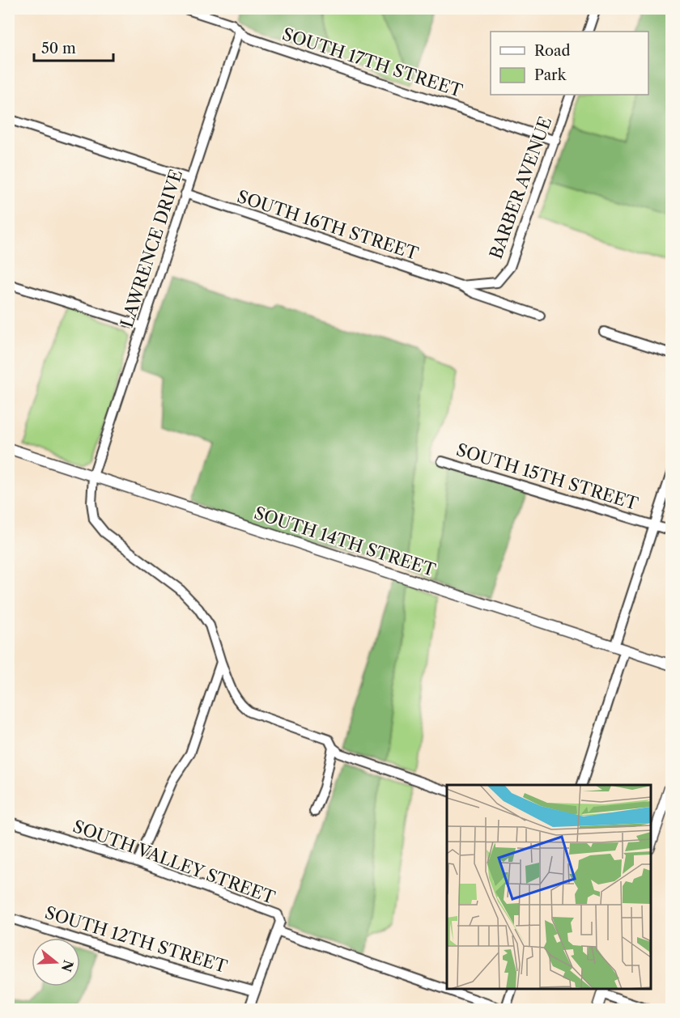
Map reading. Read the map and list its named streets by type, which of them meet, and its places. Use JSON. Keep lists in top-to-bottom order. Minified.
{"streets":{"street":["SOUTH 17TH STREET","BARBER AVENUE","SOUTH 16TH STREET","LAWRENCE DRIVE","SOUTH 15TH STREET","SOUTH 14TH STREET","SOUTH VALLEY STREET","SOUTH 12TH STREET"]},"crossings":[["SOUTH 17TH STREET","BARBER AVENUE"],["SOUTH 17TH STREET","LAWRENCE DRIVE"],["BARBER AVENUE","SOUTH 16TH STREET"],["SOUTH 16TH STREET","LAWRENCE DRIVE"],["LAWRENCE DRIVE","SOUTH 14TH STREET"]],"legend":["Road","Park"],"scale_bar":"50 m","north":"right"}
